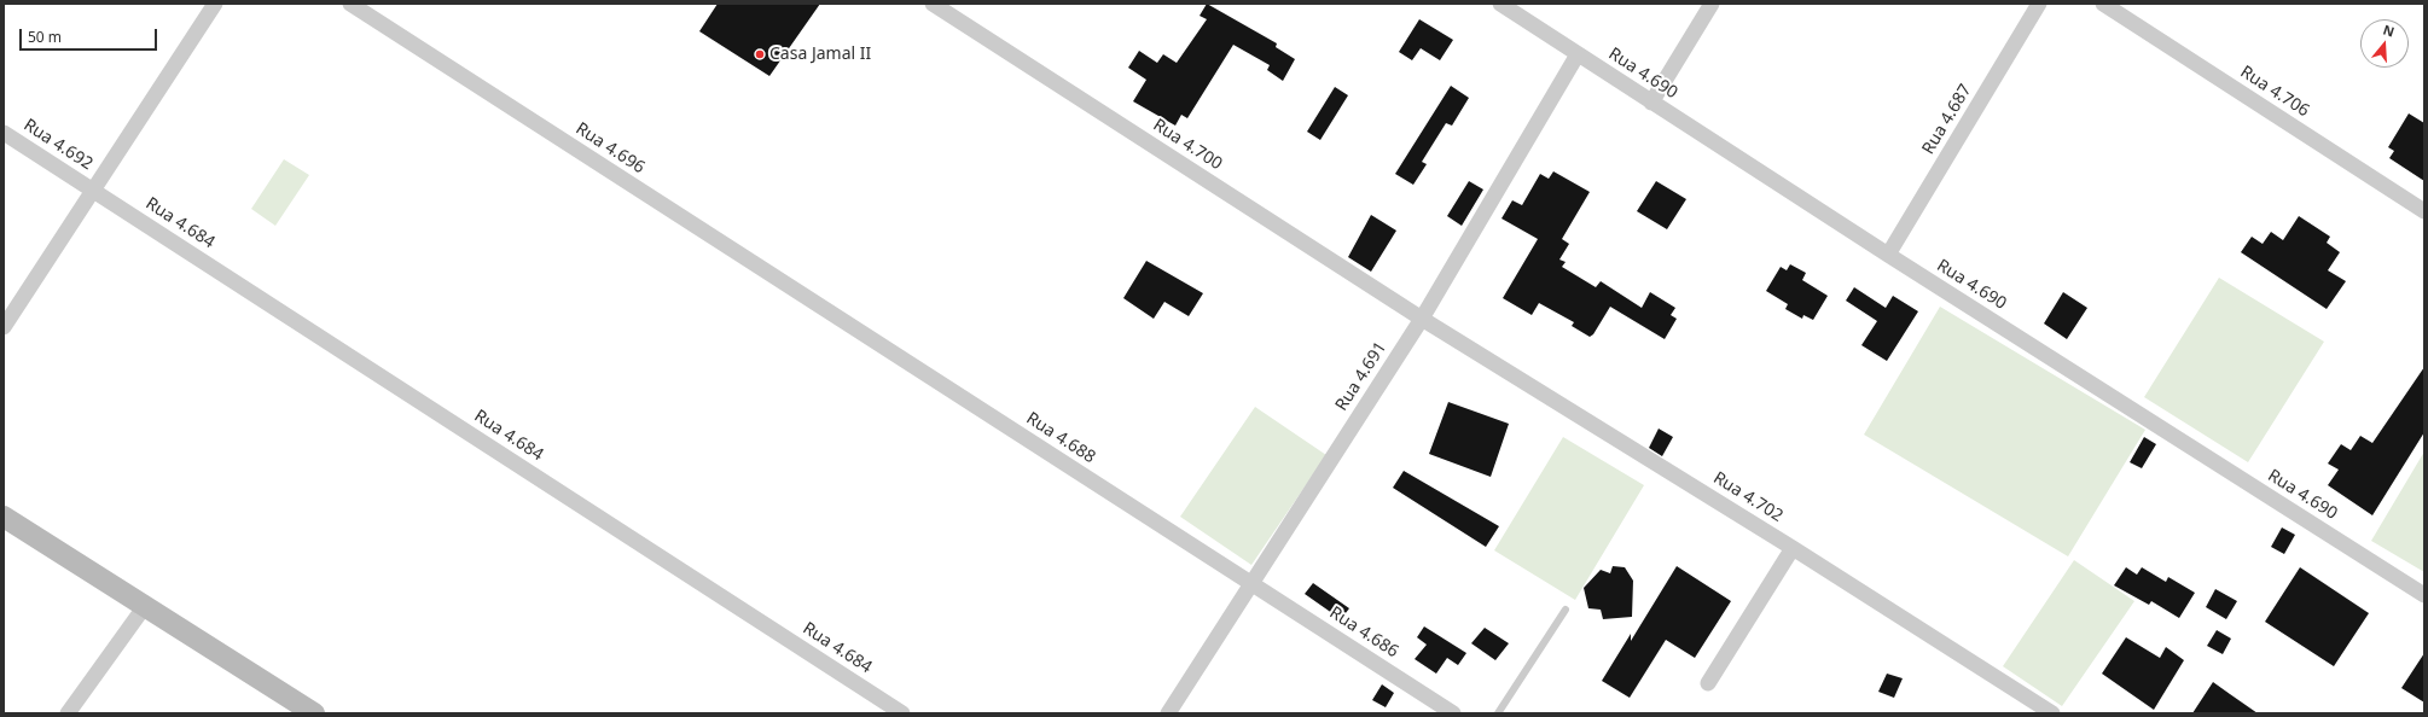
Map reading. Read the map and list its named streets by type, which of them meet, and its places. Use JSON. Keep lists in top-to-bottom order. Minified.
{"streets":{"street":["Rua 4.690","Rua 4.706","Rua 4.687","Rua 4.692","Rua 4.700","Rua 4.696","Rua 4.684","Rua 4.691","Rua 4.688","Rua 4.702","Rua 4.686"]},"crossings":[["Rua 4.690","Rua 4.687"],["Rua 4.690","Rua 4.691"],["Rua 4.692","Rua 4.684"],["Rua 4.700","Rua 4.691"],["Rua 4.700","Rua 4.702"],["Rua 4.696","Rua 4.688"],["Rua 4.691","Rua 4.688"],["Rua 4.691","Rua 4.702"],["Rua 4.691","Rua 4.686"],["Rua 4.688","Rua 4.686"]],"places":["Casa Jamal II"],"scale_bar":"50 m","north":"top"}
